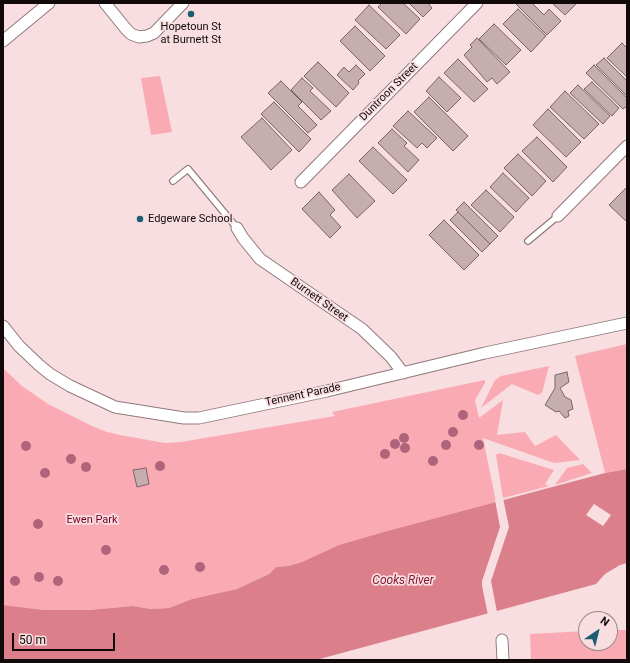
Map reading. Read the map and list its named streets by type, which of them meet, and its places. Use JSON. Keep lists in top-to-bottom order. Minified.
{"streets":{"street":["Duntroon Street","Burnett Street","Tennent Parade"]},"crossings":[["Burnett Street","Tennent Parade"]],"water":["Cooks River"],"parks":["Ewen Park"],"places":["Hopetoun St at Burnett St","Edgeware School"],"scale_bar":"50 m","north":"top right"}
